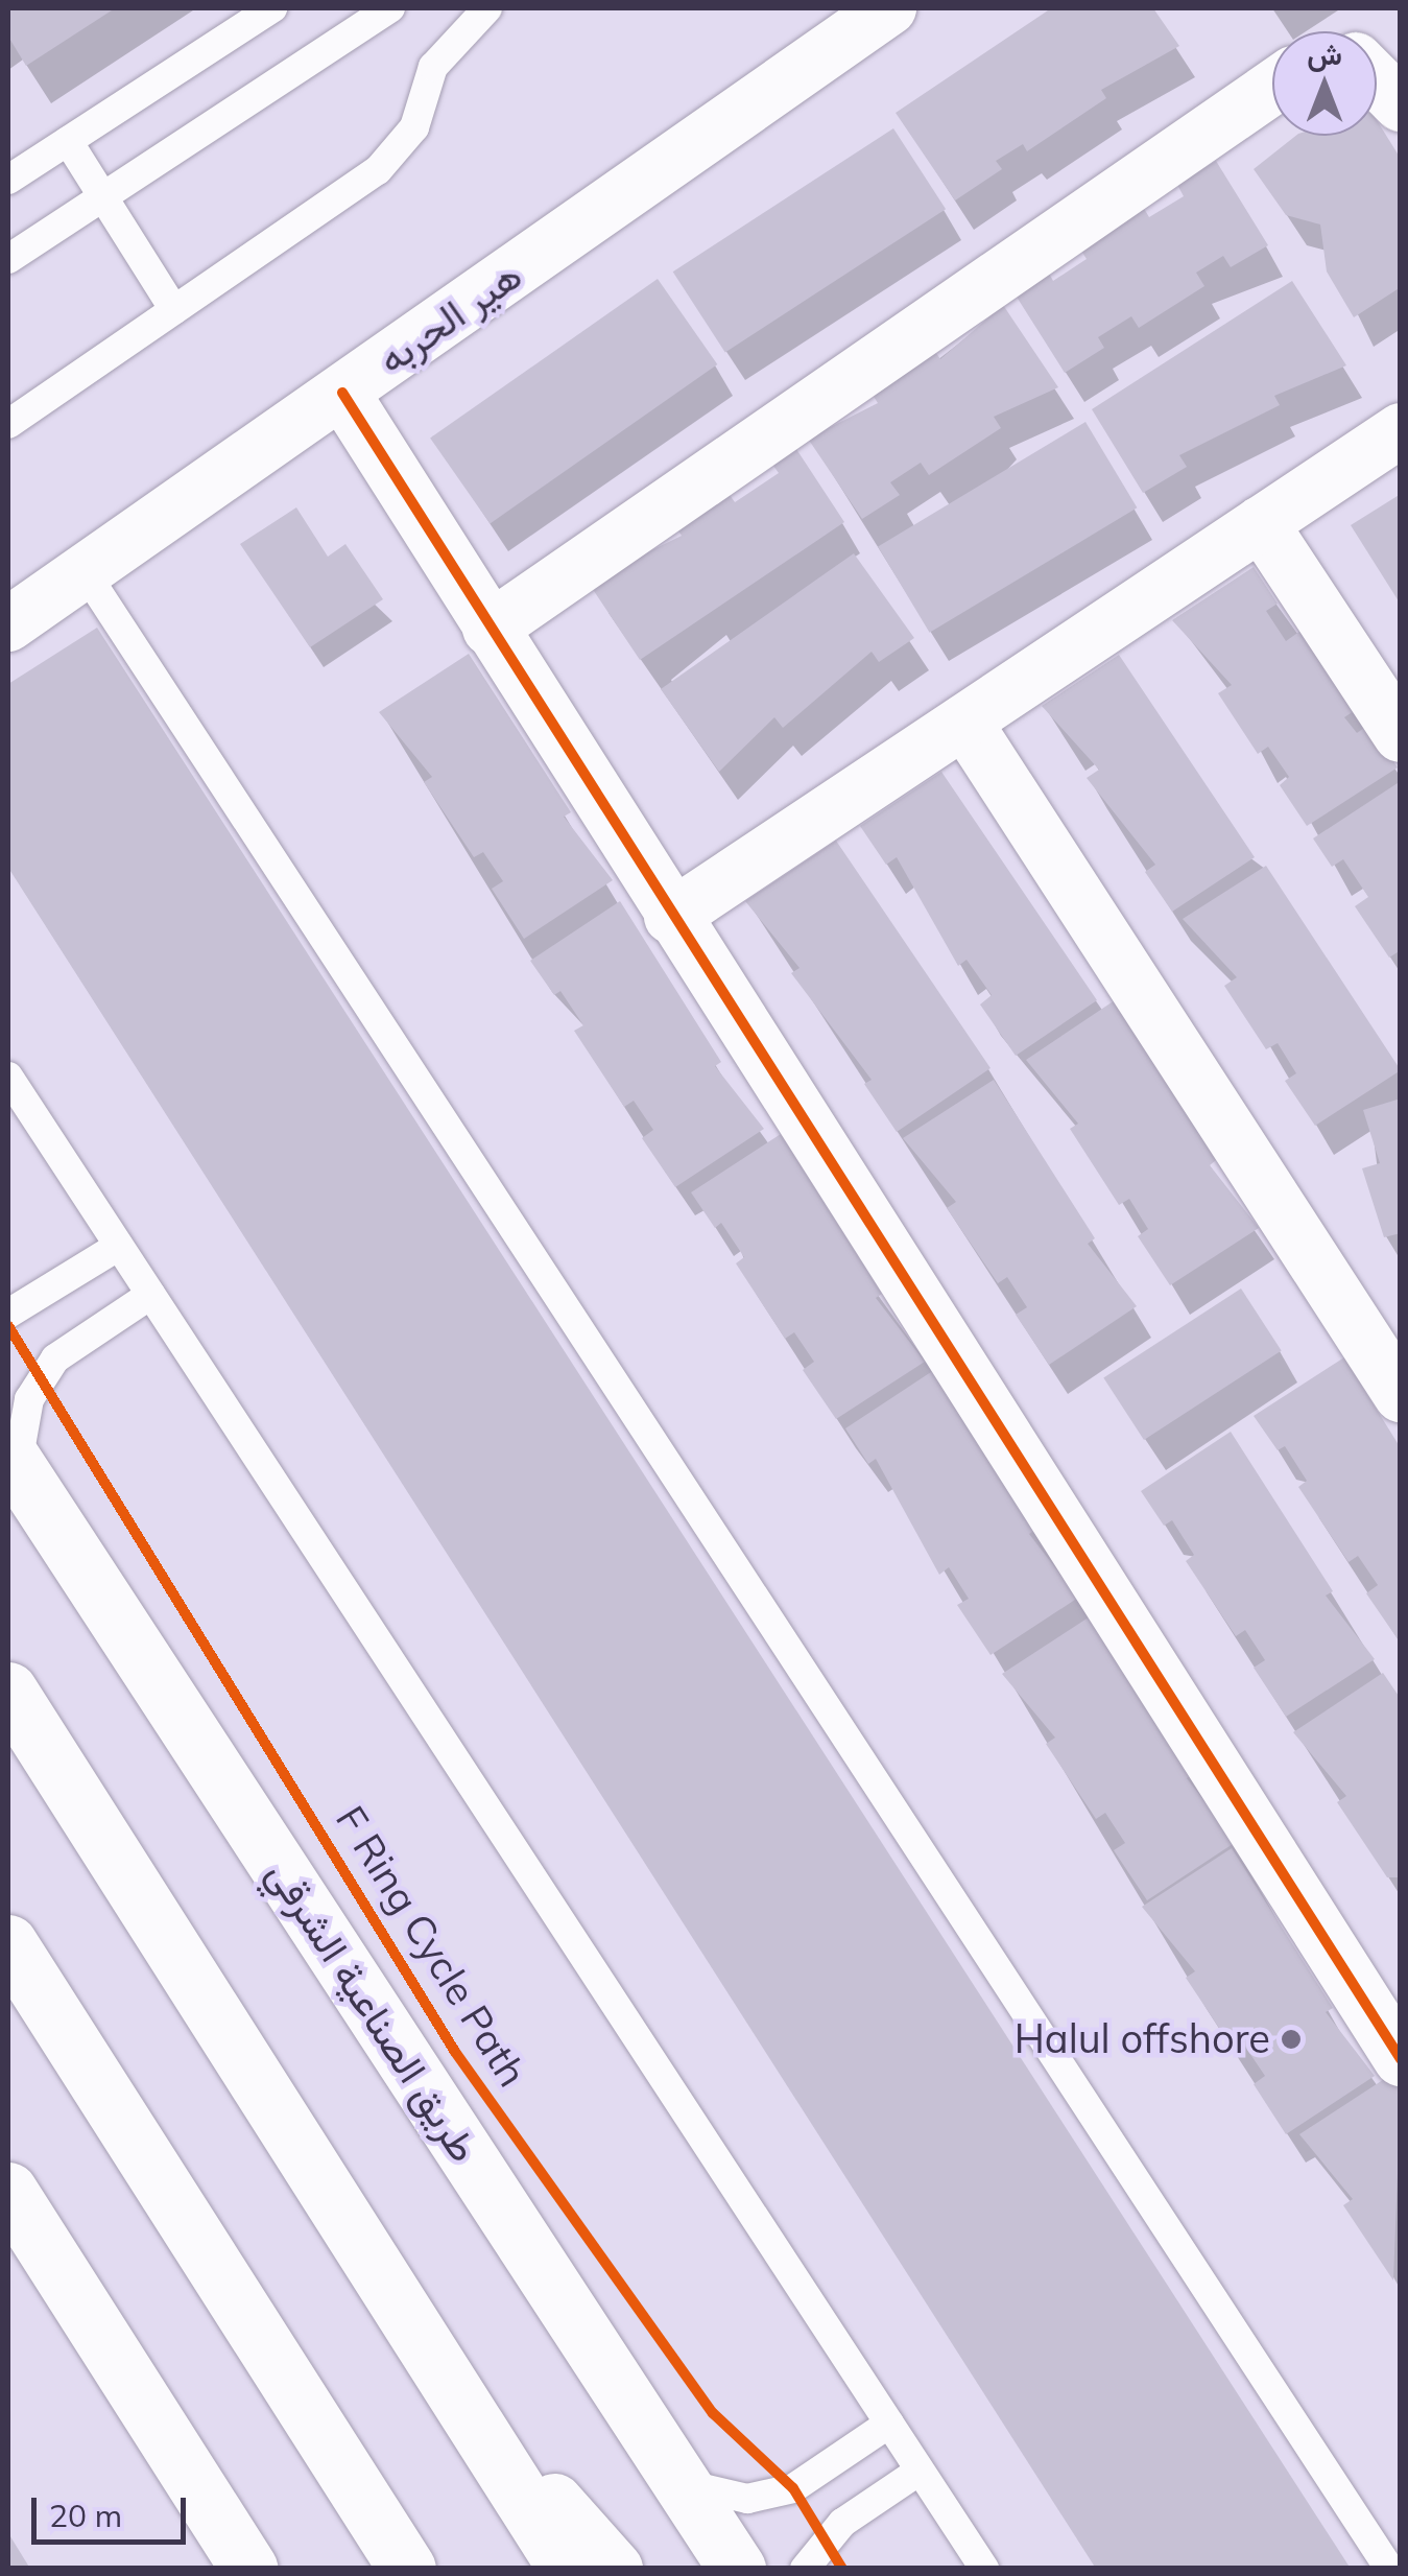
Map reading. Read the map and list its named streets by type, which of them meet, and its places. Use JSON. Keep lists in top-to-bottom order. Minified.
{"streets":{"main road":["طريق الصناعية الشرقي"],"street":["هير الحربه"],"cycle path":["F Ring Cycle Path"]},"places":["Halul offshore"],"scale_bar":"20 m","north":"top"}
